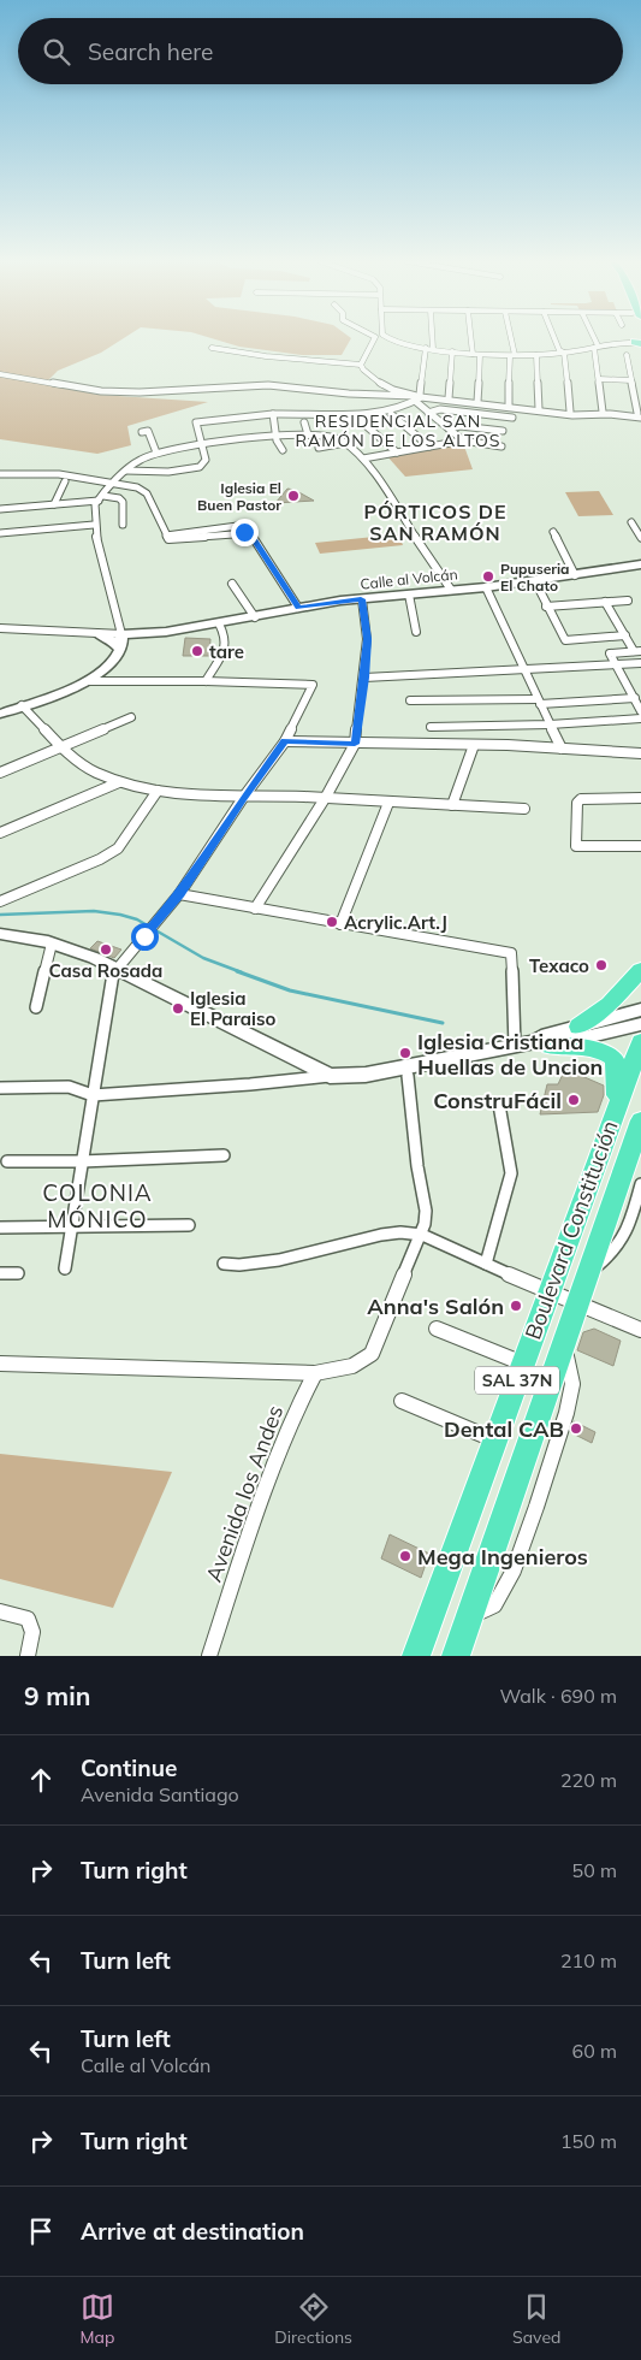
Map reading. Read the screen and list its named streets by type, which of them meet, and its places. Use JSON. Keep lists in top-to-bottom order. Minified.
{"streets":{"highway":["Boulevard Constitución","SAL 37N"],"main road":["Calle al Volcán"],"street":["Avenida los Andes"]},"districts":["RESIDENCIAL SAN RAMÓN DE LOS ALTOS","PÓRTICOS DE SAN RAMÓN","COLONIA MÓNICO"],"places":["Iglesia El Buen Pastor","Pupuseria El Chato","tare","Acrylic.Art.J","Casa Rosada","Texaco","Iglesia El Paraiso","Iglesia Cristiana Huellas de Uncion","ConstruFácil","Anna's Salón","Dental CAB","Mega Ingenieros"],"page":{"search":"Search here","heading":["9 min","Walk · 690 m"],"list":[["Continue","Avenida Santiago","220 m"],["Turn right","50 m"],["Turn left","210 m"],["Turn left","Calle al Volcán","60 m"],["Turn right","150 m"],"Arrive at destination"],"nav":["Map","Directions","Saved"]}}
